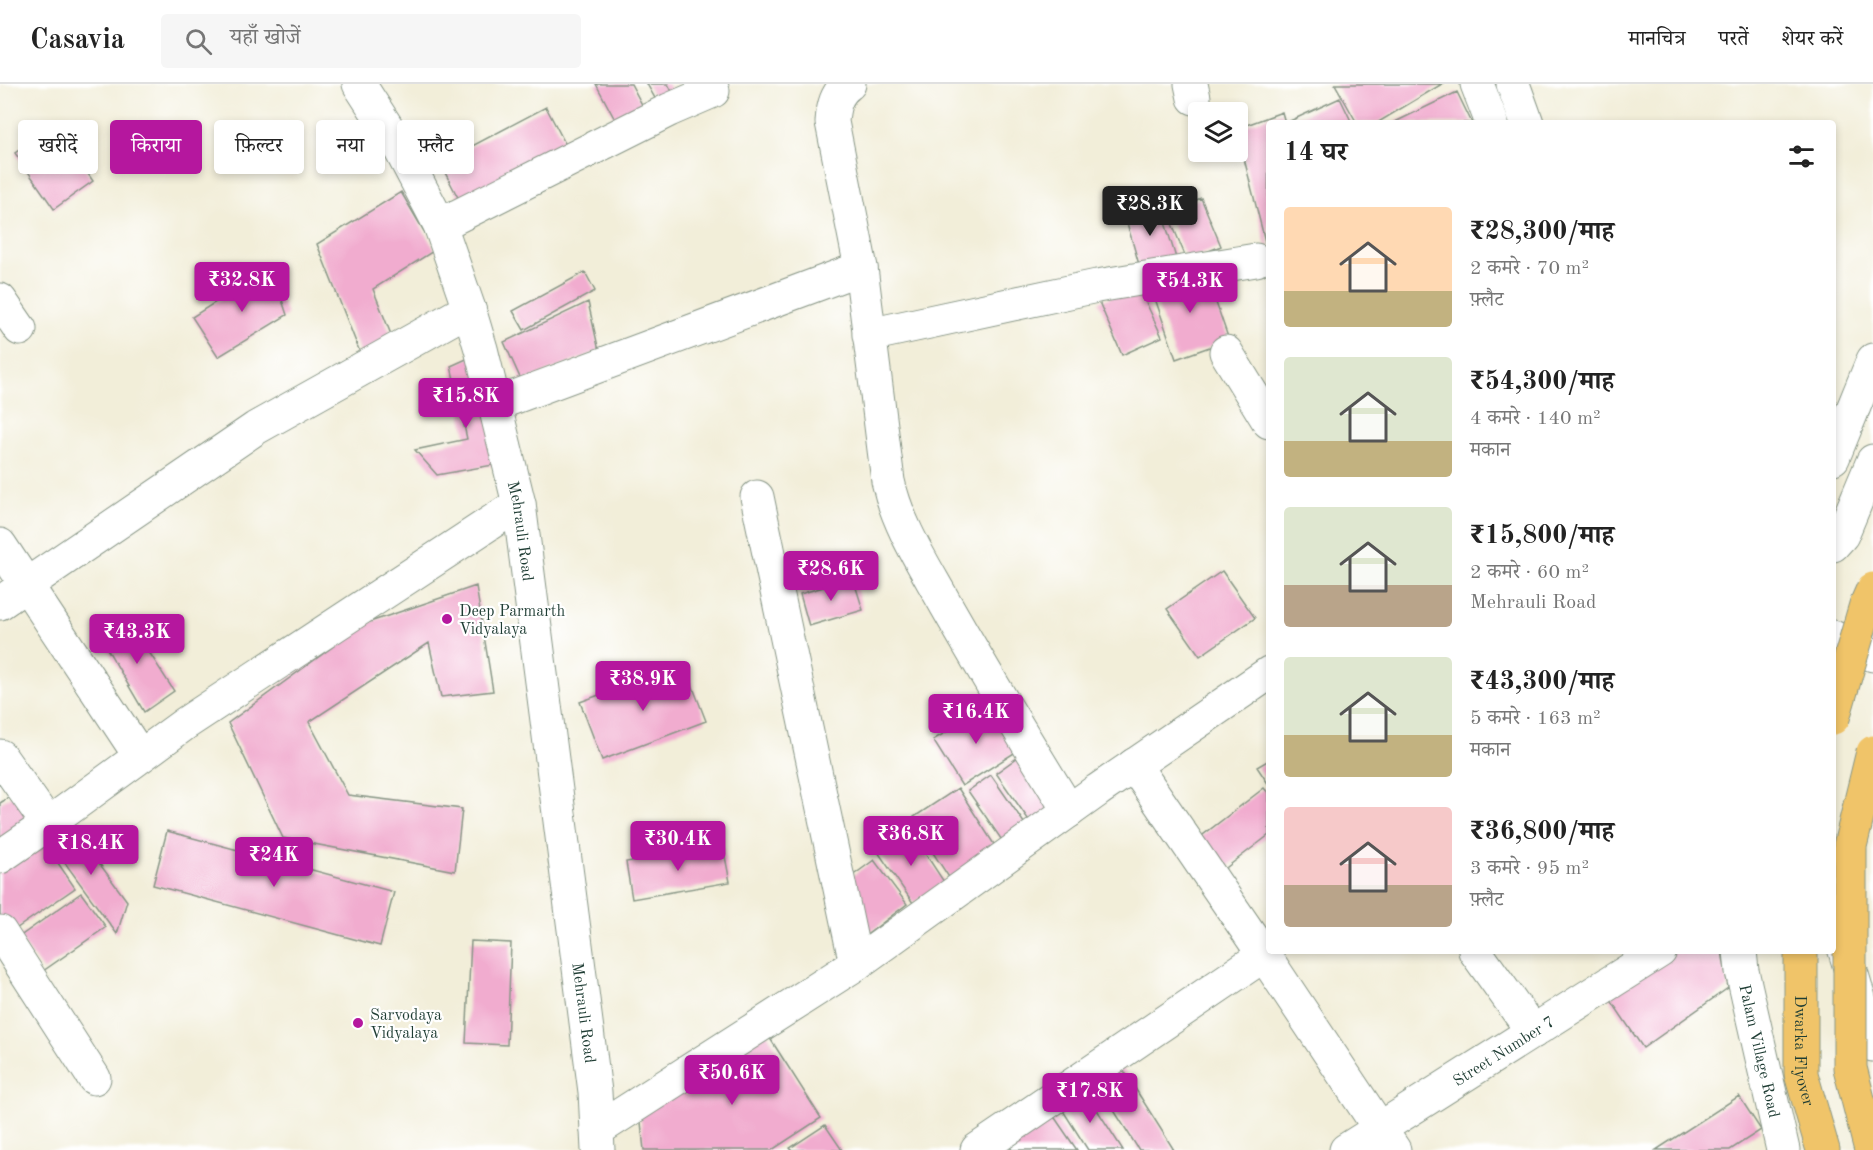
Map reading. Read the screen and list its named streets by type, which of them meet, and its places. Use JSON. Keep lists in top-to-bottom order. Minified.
{"streets":{"main road":["Dwarka Flyover"],"street":["Mehrauli Road","Street Number 7","Palam Village Road"]},"places":["Deep Parmarth Vidyalaya","Sarvodaya Vidyalaya"],"page":{"header":"Casavia","search":"यहाँ खोजें","nav":["मानचित्र","परतें","शेयर करें"],"chip":["खरीदें","किराया","फ़िल्टर","नया","फ़्लैट"],"heading":"14 घर","price":["₹28.3K","₹32.8K","₹54.3K","₹15.8K","₹28.6K","₹43.3K","₹38.9K","₹16.4K","₹36.8K","₹30.4K","₹18.4K","₹24K","₹50.6K","₹17.8K"],"list":[{"name":"₹28,300/माह","note":"2 कमरे · 70 m² · फ़्लैट"},{"name":"₹54,300/माह","note":"4 कमरे · 140 m² · मकान"},{"name":"₹15,800/माह","note":"2 कमरे · 60 m² · Mehrauli Road"},{"name":"₹43,300/माह","note":"5 कमरे · 163 m² · मकान"},{"name":"₹36,800/माह","note":"3 कमरे · 95 m² · फ़्लैट"}]}}
